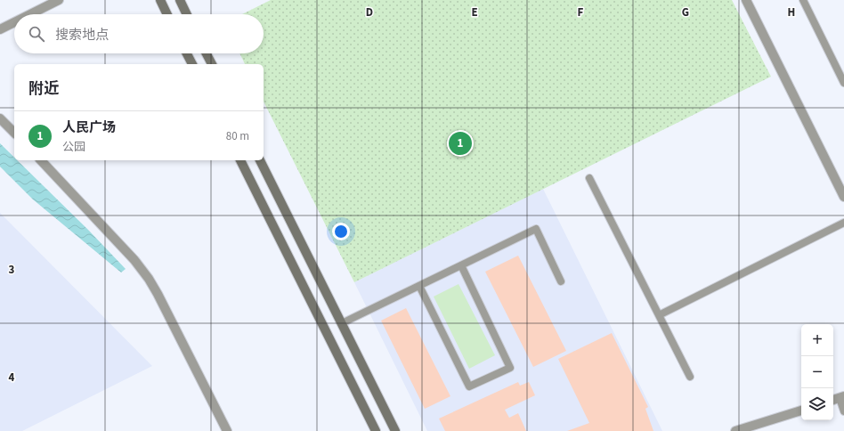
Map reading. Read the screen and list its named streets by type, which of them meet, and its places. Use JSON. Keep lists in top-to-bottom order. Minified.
{"page":{"search":"搜索地点","heading":"附近","list":[{"mark":"1","name":"人民广场","note":"公园","value":"80 m"}],"pins":"1","map_buttons":["+","−"]},"grid":{"columns":["D","E","F","G","H"],"rows":["3","4"]}}
